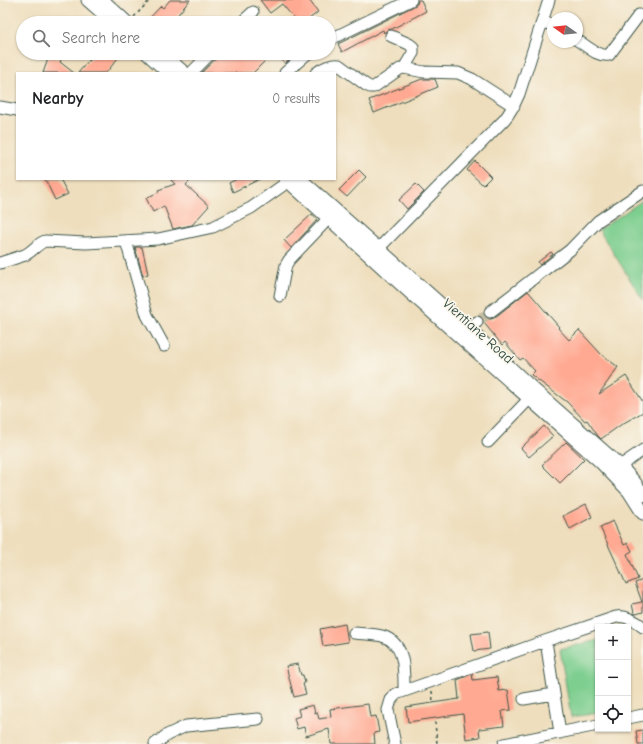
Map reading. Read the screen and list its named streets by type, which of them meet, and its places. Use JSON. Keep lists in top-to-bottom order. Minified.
{"streets":{"main road":["Vientiane Road"]},"north":"left","page":{"search":"Search here","heading":["Nearby","0 results"],"map_buttons":["+","−"]}}
